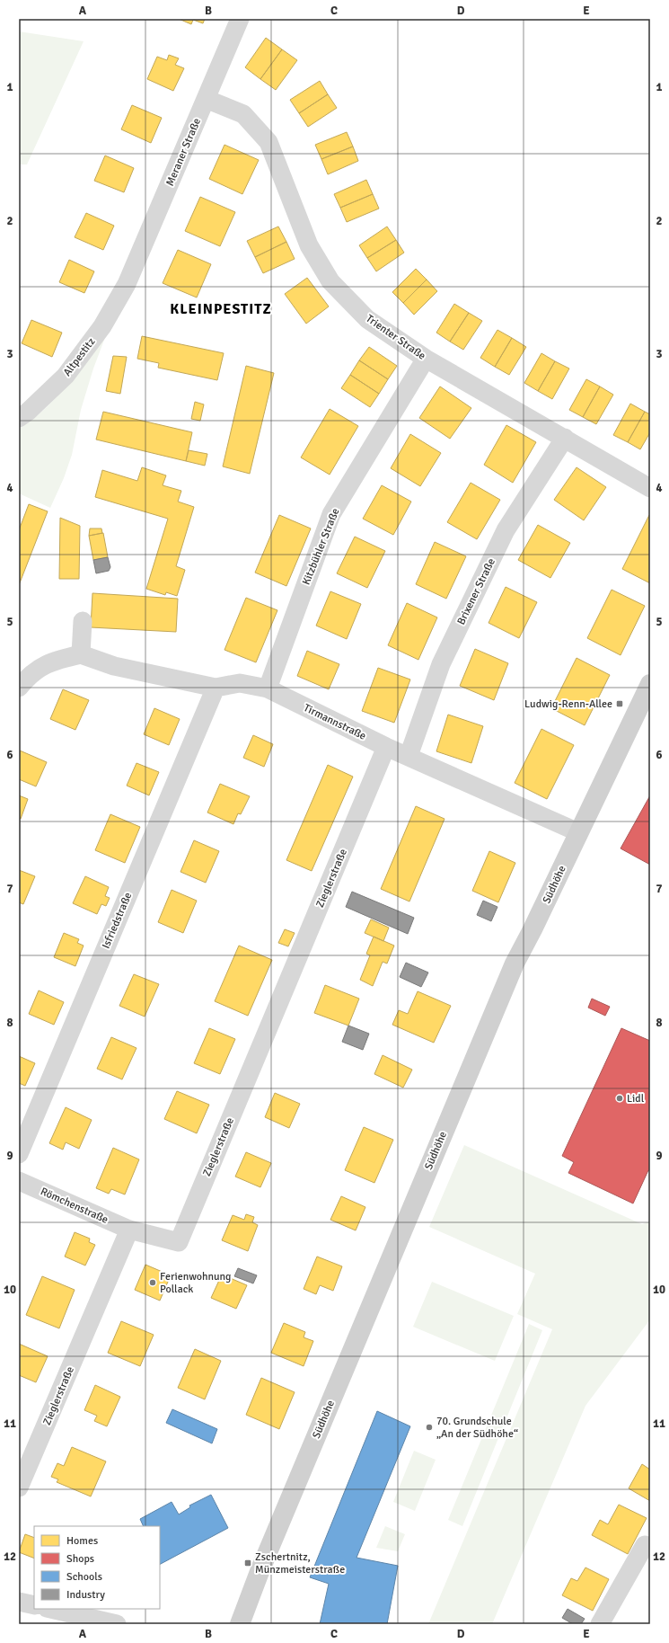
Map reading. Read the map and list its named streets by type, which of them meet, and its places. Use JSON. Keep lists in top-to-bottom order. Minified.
{"streets":{"street":["Meraner Straße","Trienter Straße","Altpestitz","Kitzbühler Straße","Brixener Straße","Tirmannstraße","Zieglerstraße","Südhöhe","Isfriedstraße","Römchenstraße"]},"crossings":[["Meraner Straße","Trienter Straße"],["Meraner Straße","Altpestitz"],["Trienter Straße","Kitzbühler Straße"],["Trienter Straße","Brixener Straße"],["Kitzbühler Straße","Tirmannstraße"],["Brixener Straße","Tirmannstraße"],["Tirmannstraße","Zieglerstraße"],["Tirmannstraße","Südhöhe"],["Tirmannstraße","Isfriedstraße"],["Zieglerstraße","Römchenstraße"]],"districts":["KLEINPESTITZ"],"places":{"transit":["Ludwig-Renn-Allee","Zschertnitz, Münzmeisterstraße"],"other":["Lidl","Ferienwohnung Pollack","70. Grundschule „An der Südhöhe“"]},"legend":["Homes","Shops","Schools","Industry"],"grid":{"columns":["A","B","C","D","E"],"rows":["1","2","3","4","5","6","7","8","9","10","11","12"]}}
